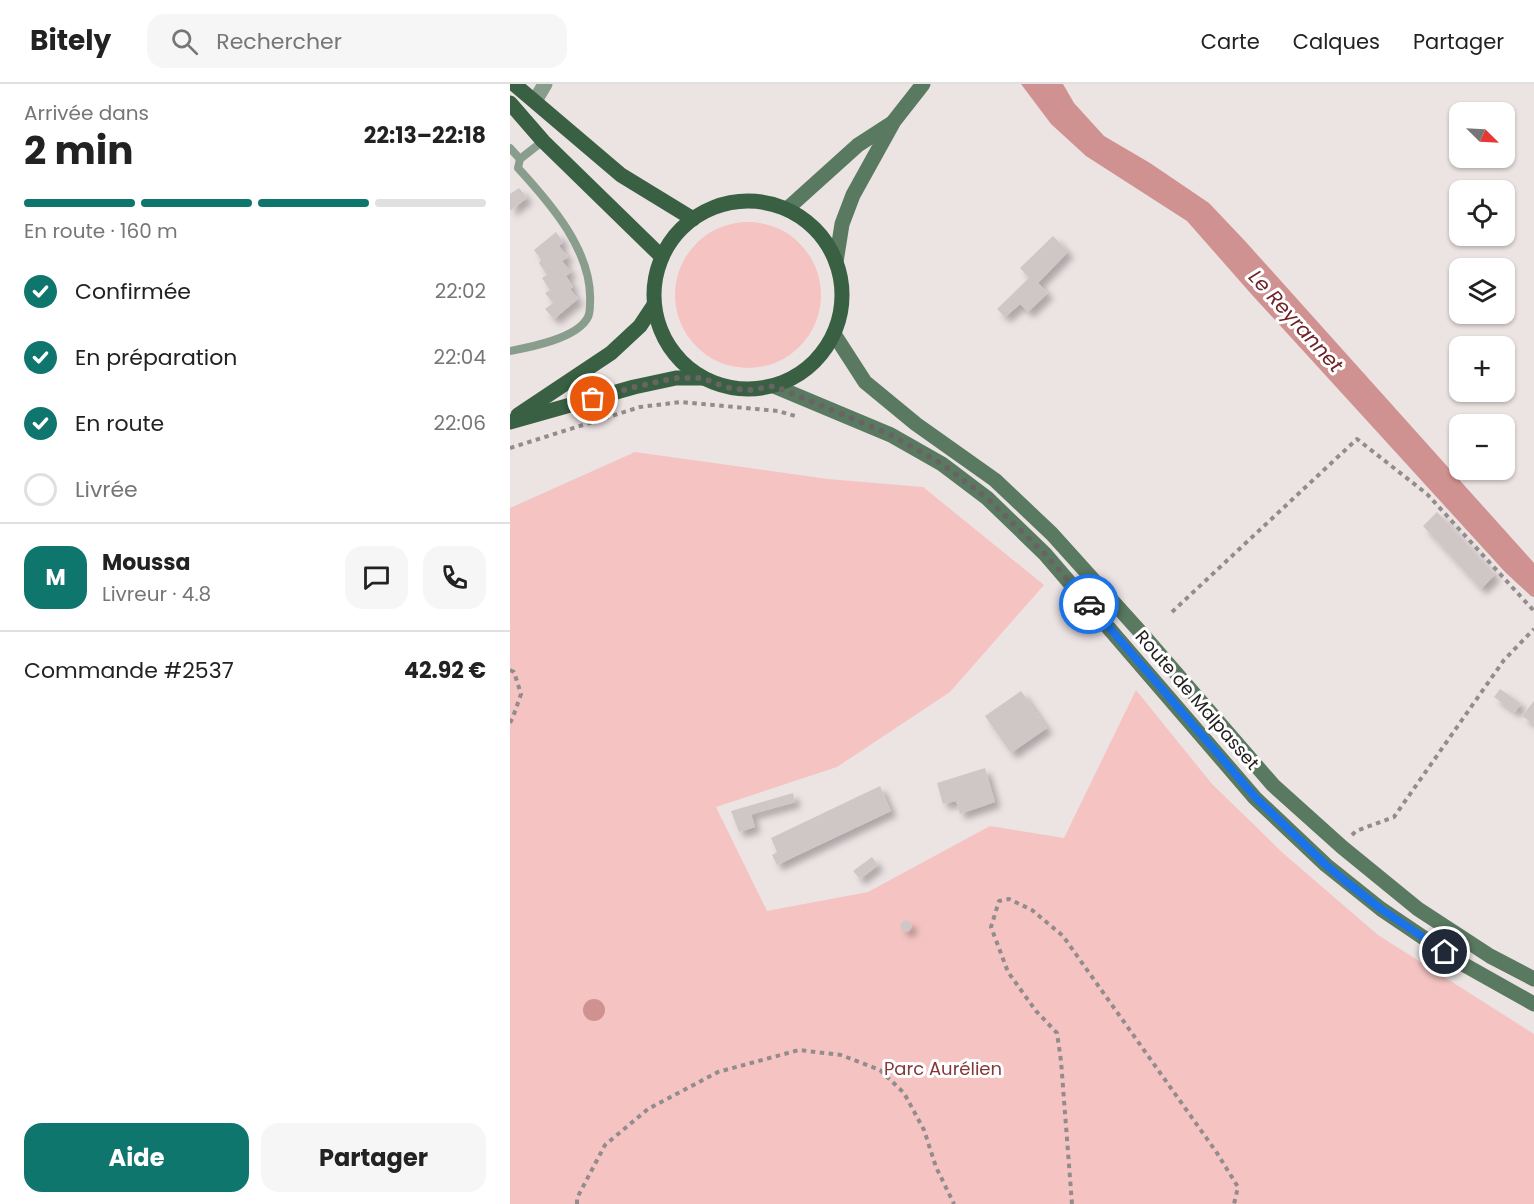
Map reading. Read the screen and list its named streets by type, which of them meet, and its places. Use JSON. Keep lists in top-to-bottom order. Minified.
{"streets":{"main road":["Route de Malpasset"]},"water":["Le Reyrannet"],"parks":["Parc Aurélien"],"north":"bottom right","page":{"header":"Bitely","search":"Rechercher","nav":["Carte","Calques","Partager"],"heading":["2 min","Arrivée dans","22:13–22:18"],"panel":["Moussa","Livreur · 4.8","Commande #2537","42.92 €"],"map_buttons":["+","−"],"bar":"En route · 160 m","list":[["Confirmée","22:02"],["En préparation","22:04"],["En route","22:06"],"Livrée"],"round":"M","buttons":["Aide","Partager"]}}
